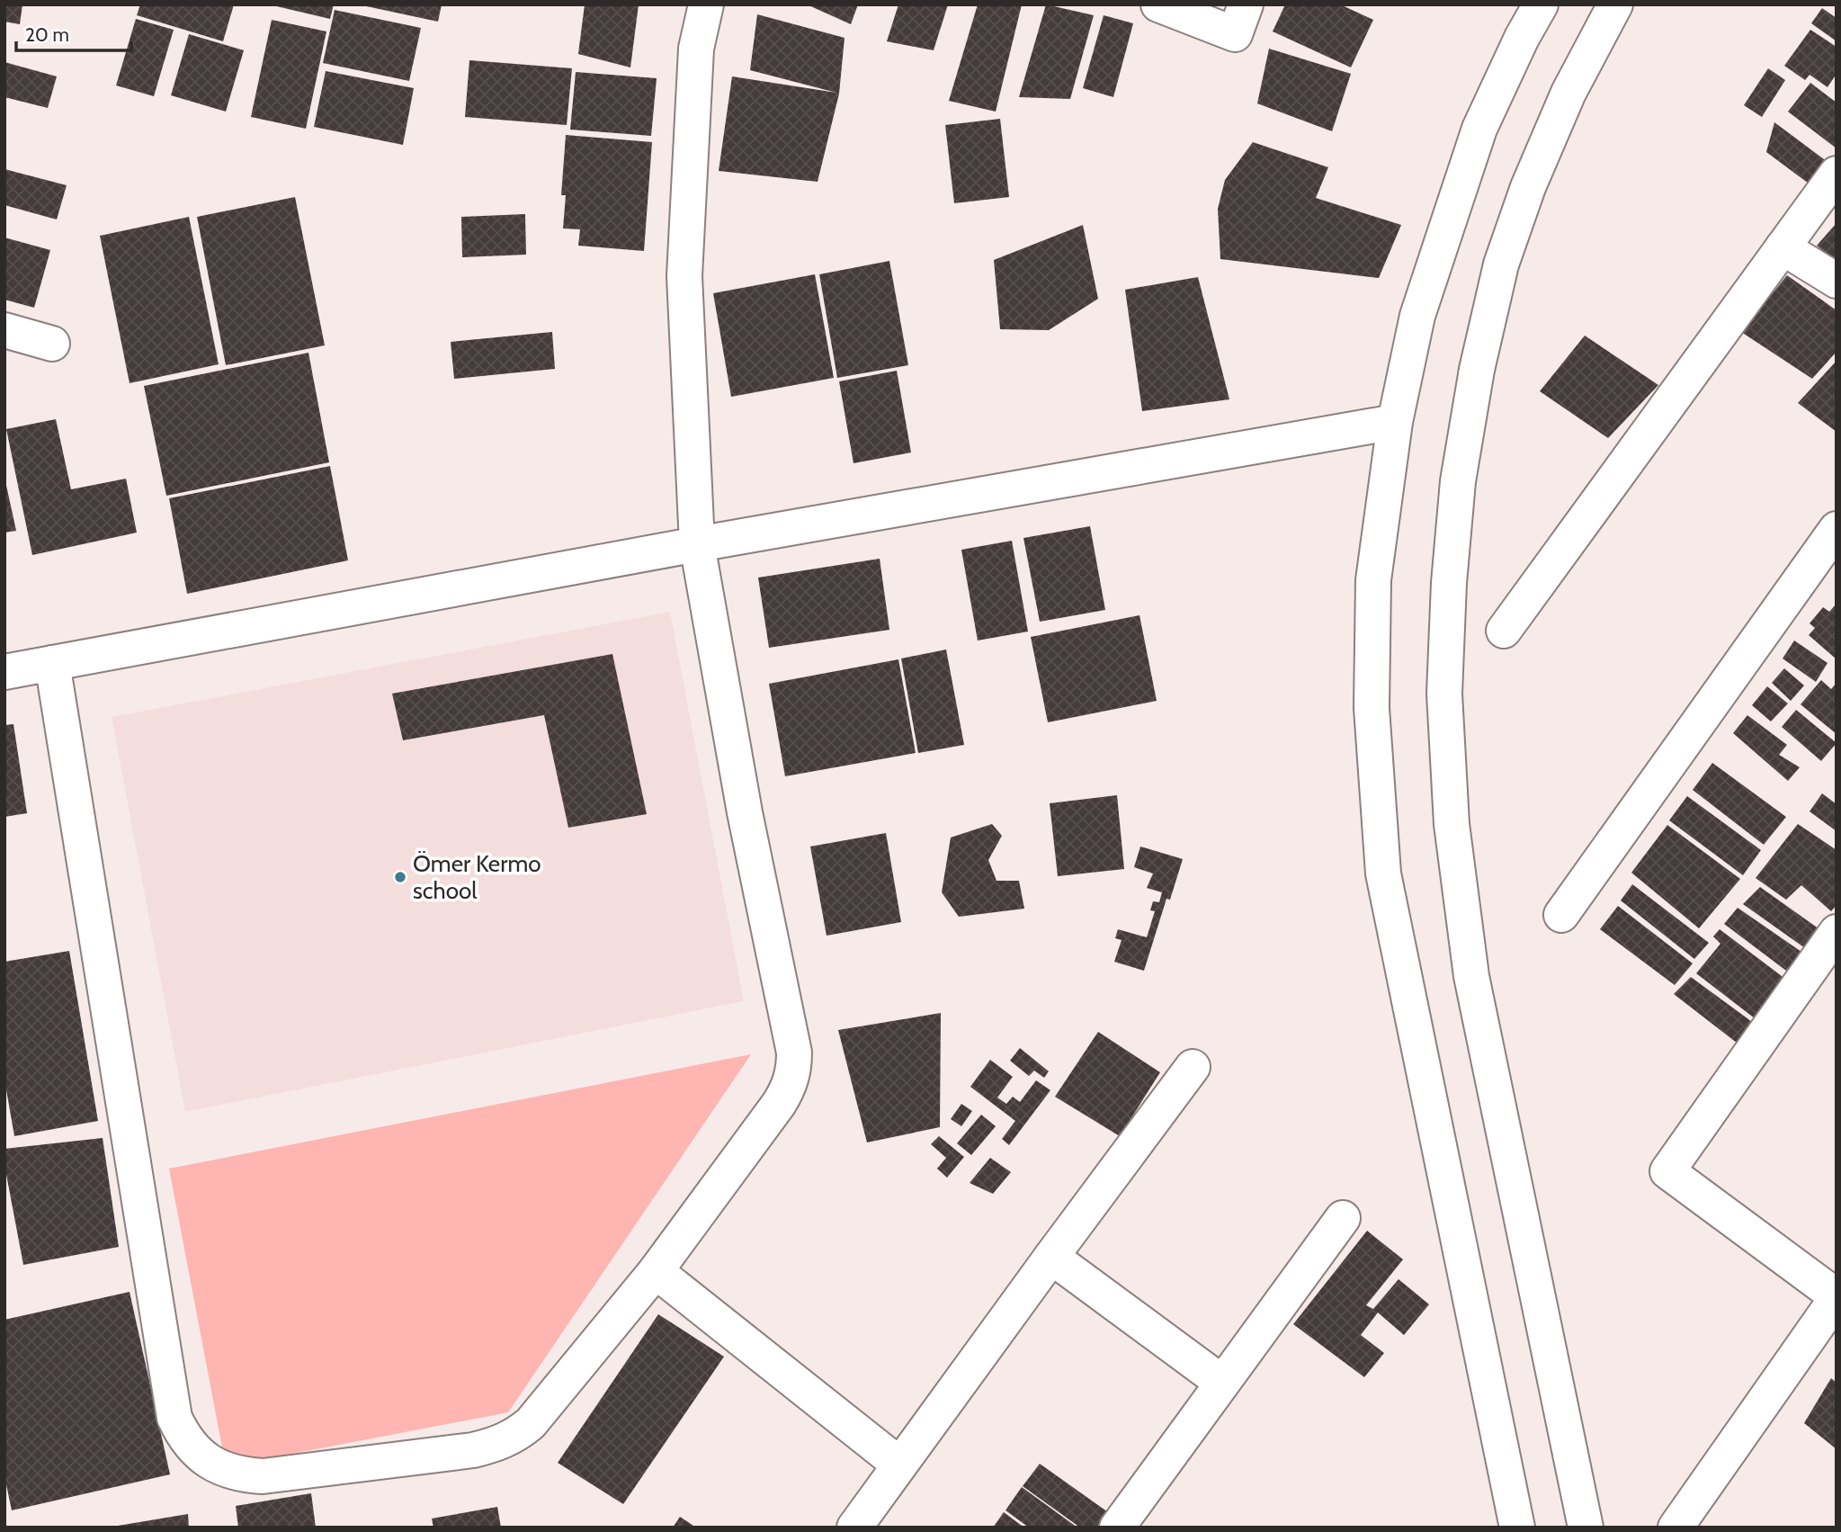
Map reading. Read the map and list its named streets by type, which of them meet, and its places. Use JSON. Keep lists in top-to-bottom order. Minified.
{"places":["Ömer Kermo school"],"scale_bar":"20 m"}
